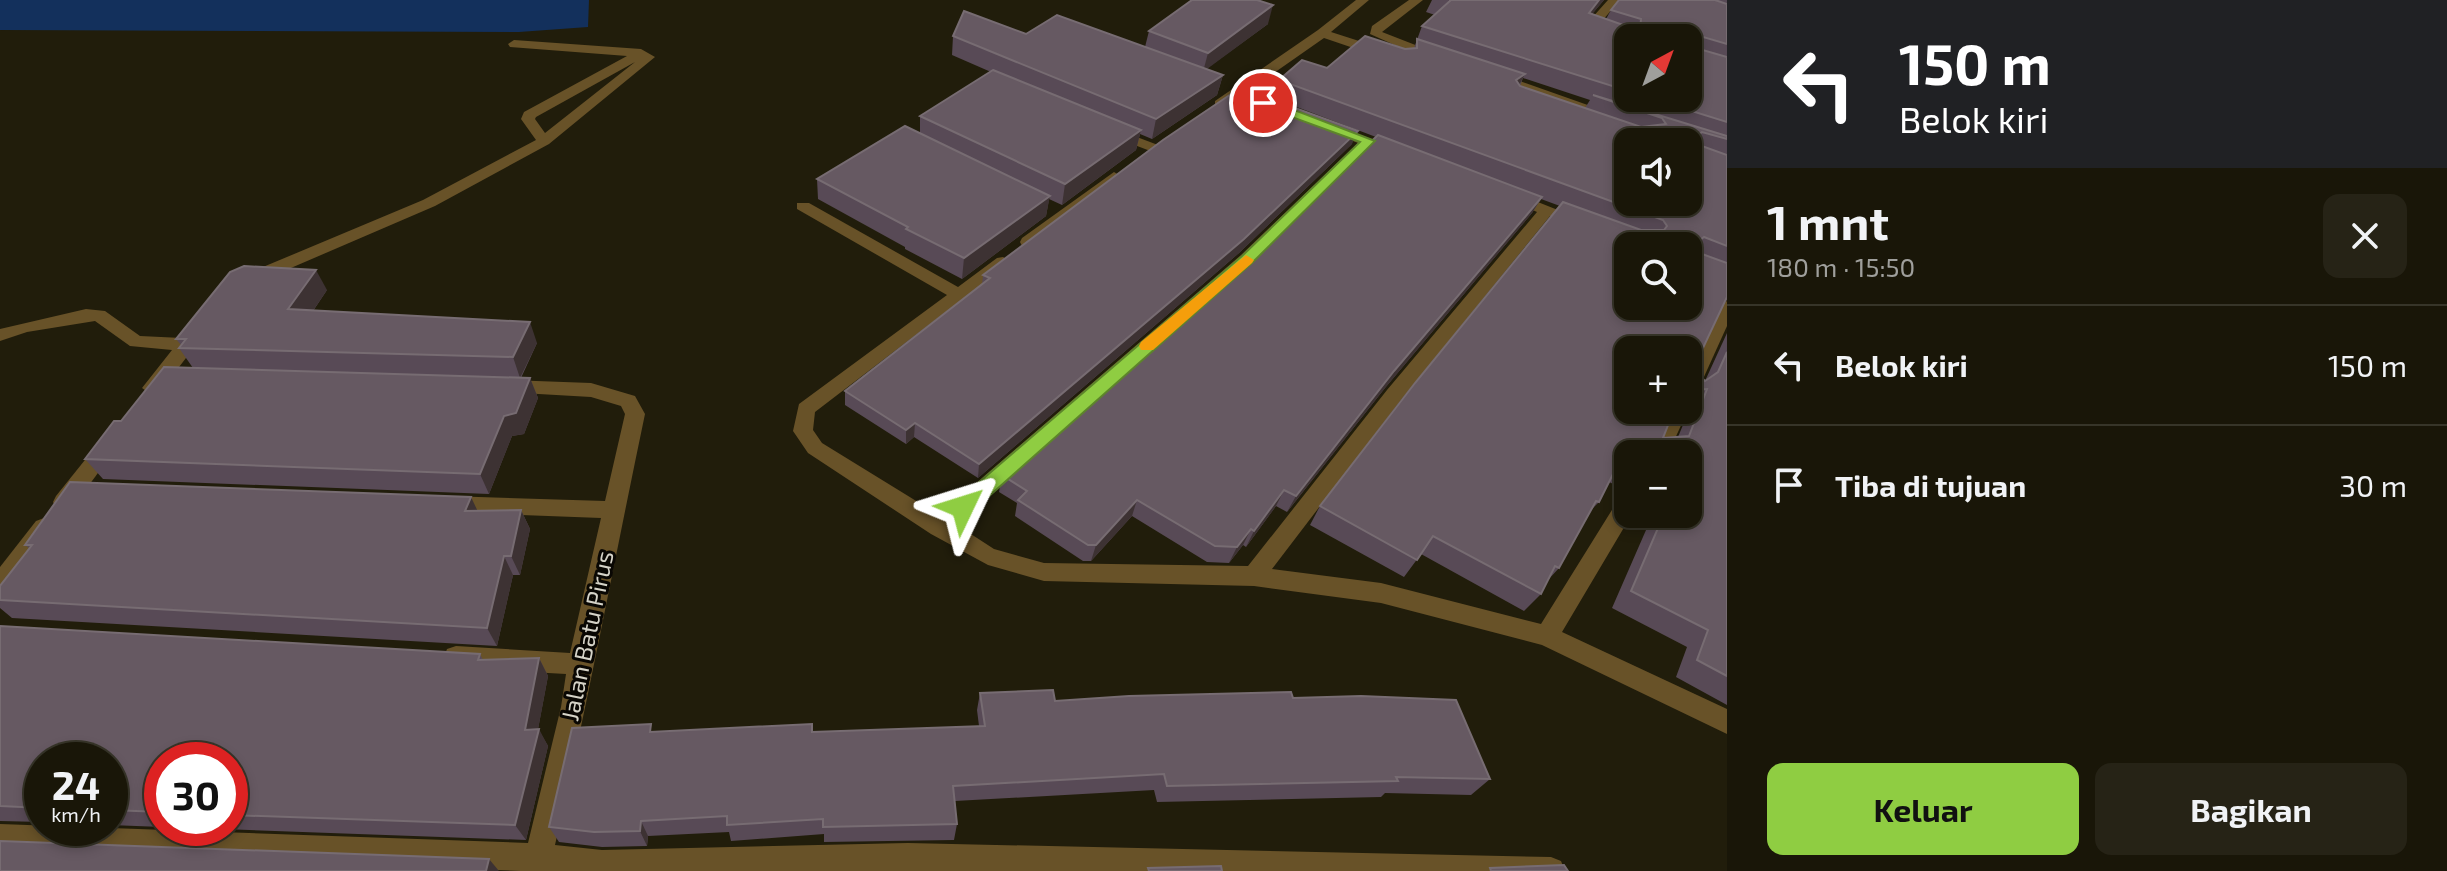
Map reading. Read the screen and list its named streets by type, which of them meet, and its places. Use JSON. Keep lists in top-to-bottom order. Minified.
{"streets":{"street":["Jalan Batu Pirus"]},"north":"top right","page":{"turn":["150 m","Belok kiri"],"map_buttons":["+","−"],"heading":["1 mnt","180 m · 15:50"],"list":[{"name":"Belok kiri","value":"150 m"},{"name":"Tiba di tujuan","value":"30 m"}],"speed":"24 km/h","limit":"30","buttons":["Keluar","Bagikan"]}}
